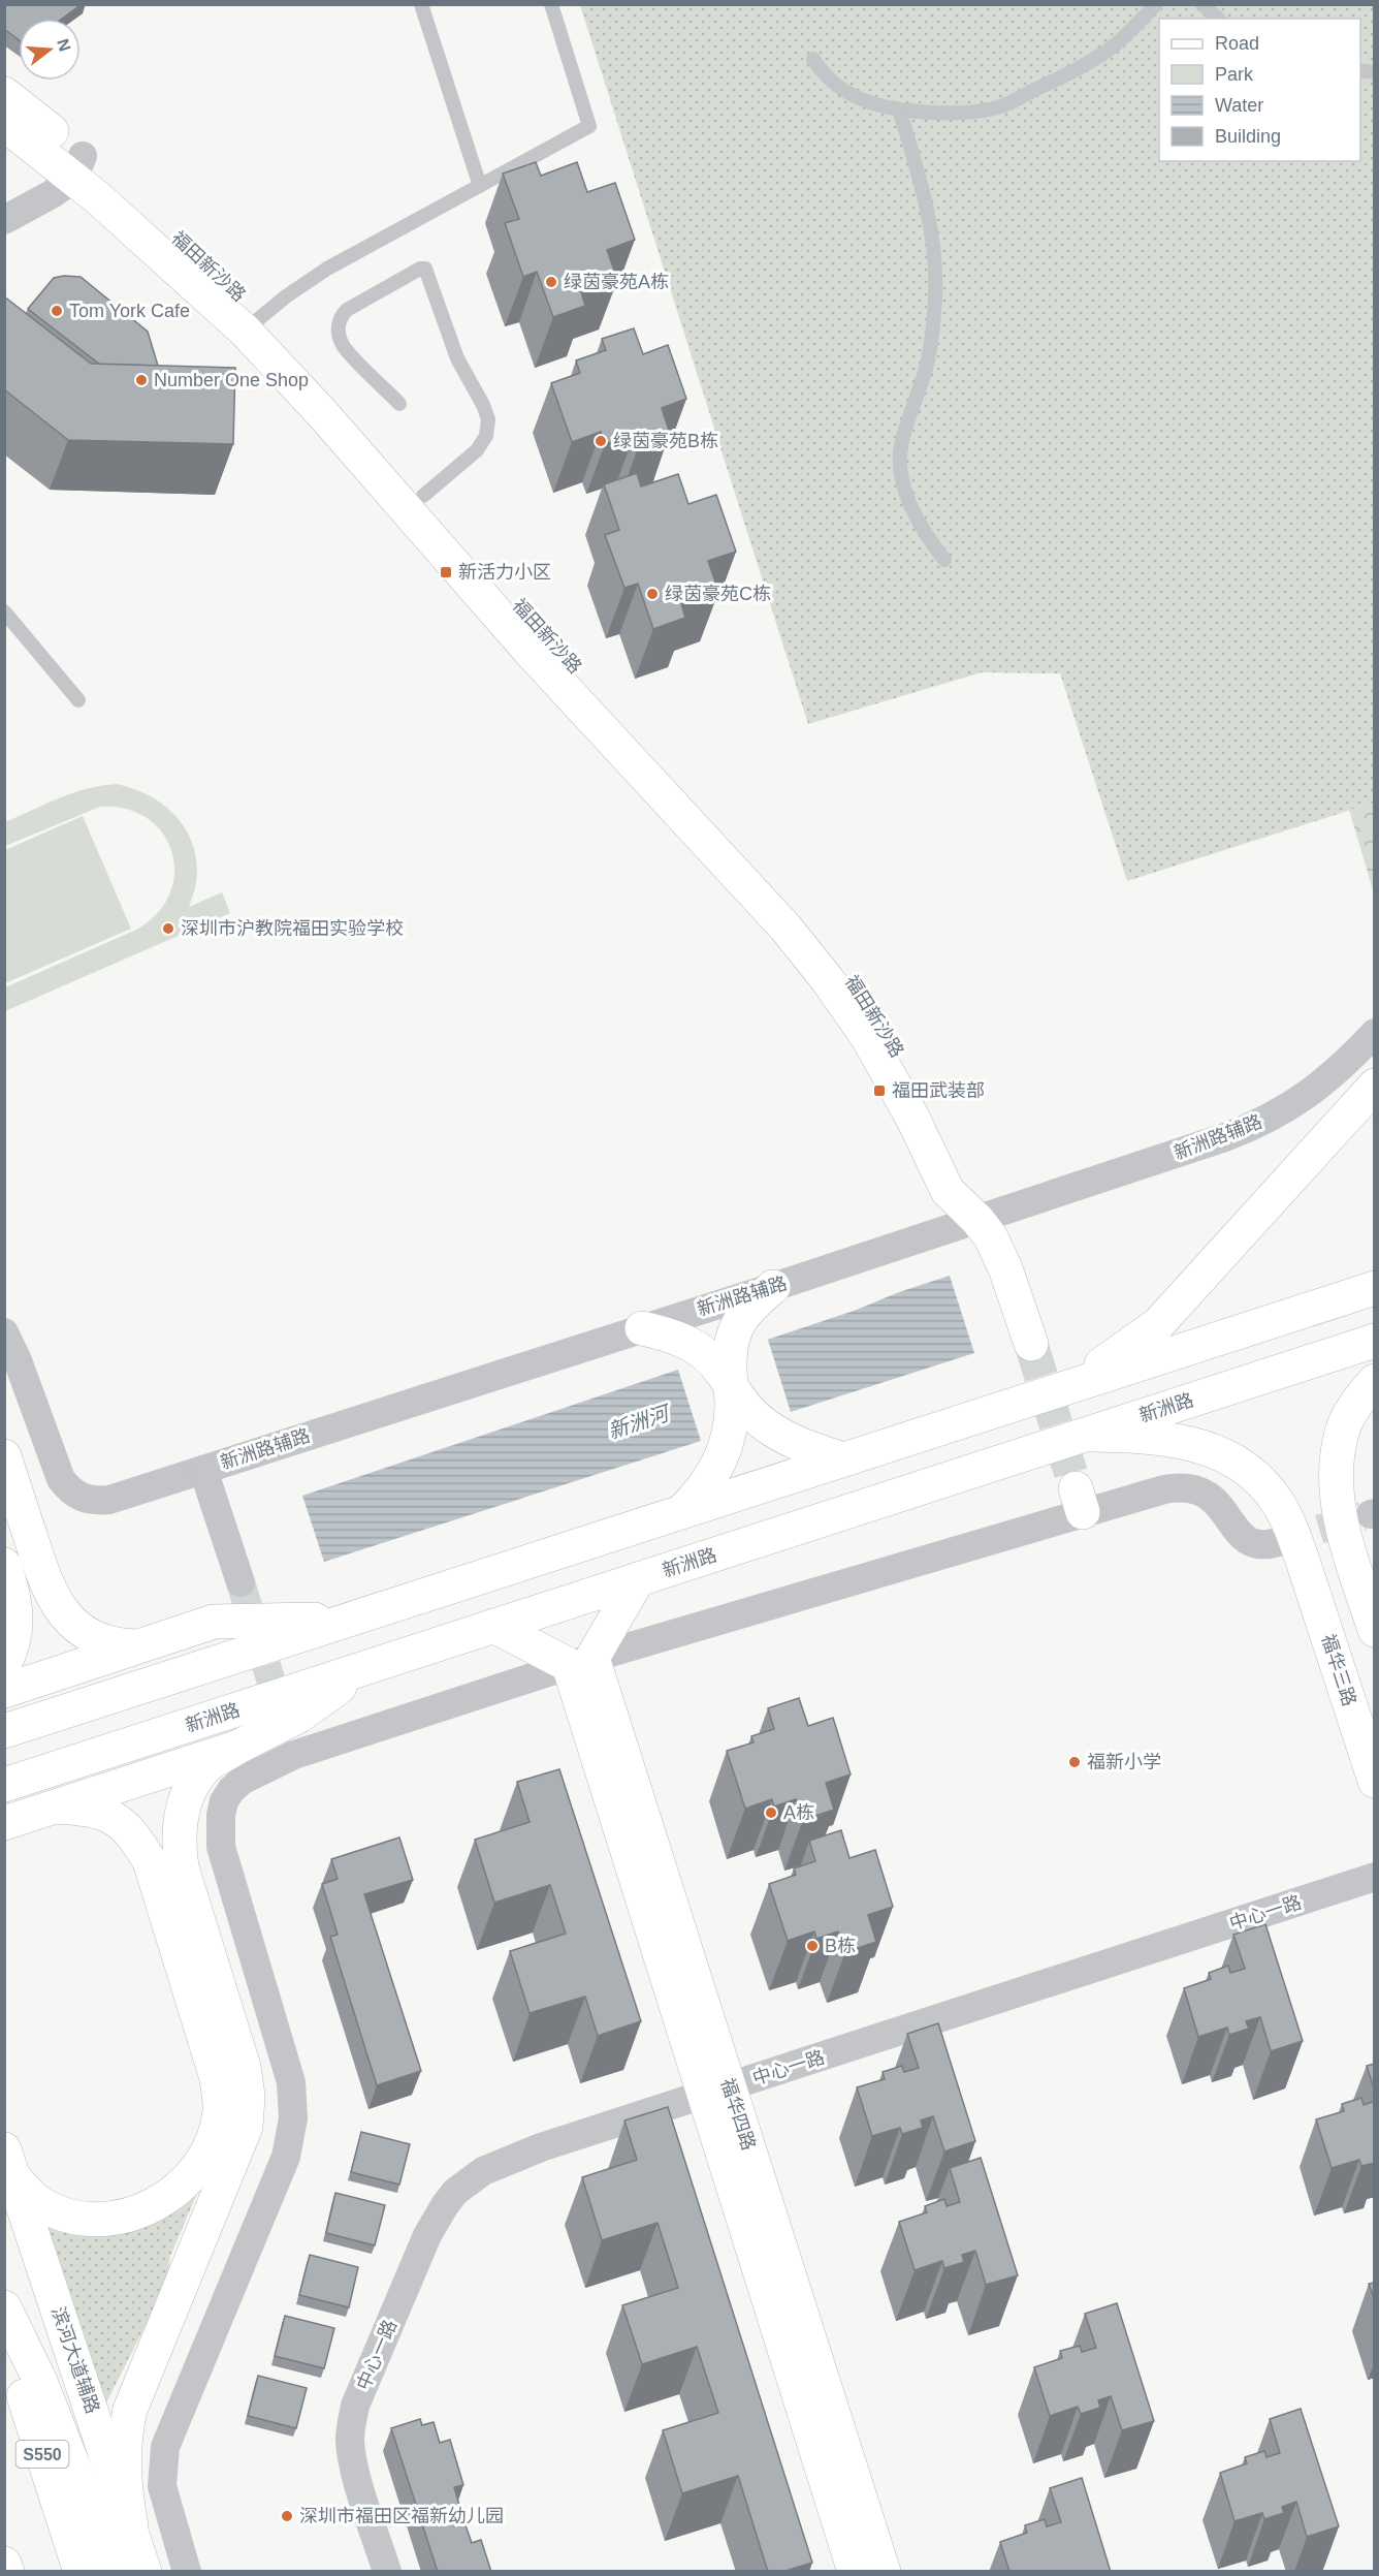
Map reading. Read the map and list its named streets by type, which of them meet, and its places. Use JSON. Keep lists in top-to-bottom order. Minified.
{"streets":{"main road":["福田新沙路","新洲路","福华三路","福华四路","滨河大道辅路","S550"],"street":["新洲路辅路","中心一路"]},"crossings":[["福田新沙路","新洲路辅路"],["新洲路","福华三路"],["中心一路","福华四路"]],"water":["新洲河"],"places":{"other":["绿茵豪苑A栋","Tom York Cafe","Number One Shop","绿茵豪苑B栋","绿茵豪苑C栋","深圳市沪教院福田实验学校","福新小学","A栋","B栋","深圳市福田区福新幼儿园"],"transit":["新活力小区","福田武装部"]},"legend":["Road","Park","Water","Building"],"north":"right"}
